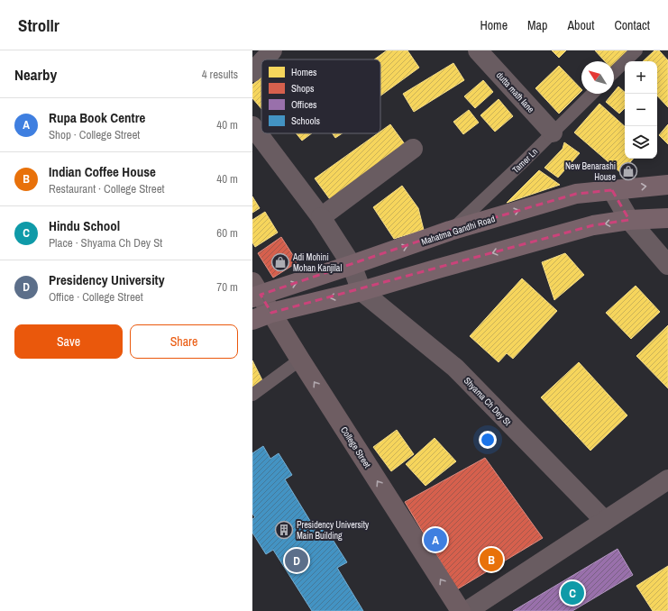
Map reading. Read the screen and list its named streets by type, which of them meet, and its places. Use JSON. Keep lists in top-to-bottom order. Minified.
{"streets":{"main road":["Mahatma Gandhi Road","College Street"],"street":["dutta math lane","Shyama Ch Dey St"],"lane":["Tamer Ln"]},"crossings":[["dutta math lane","Tamer Ln"],["Tamer Ln","Mahatma Gandhi Road"],["Mahatma Gandhi Road","College Street"]],"one_way":["College Street"],"places":{"shop":["New Benarashi House","Adi Mohini Mohan Kanjilal"],"building":["Presidency University Main Building"]},"legend":["Homes","Shops","Offices","Schools"],"north":"top left","page":{"header":"Strollr","nav":["Home","Map","About","Contact"],"heading":["Nearby","4 results"],"map_buttons":["+","−"],"list":[{"mark":"A","name":"Rupa Book Centre","note":"Shop · College Street","value":"40 m"},{"mark":"B","name":"Indian Coffee House","note":"Restaurant · College Street","value":"40 m"},{"mark":"C","name":"Hindu School","note":"Place · Shyama Ch Dey St","value":"60 m"},{"mark":"D","name":"Presidency University","note":"Office · College Street","value":"70 m"}],"buttons":["Save","Share"],"pins":["A","B","D","C"]}}
